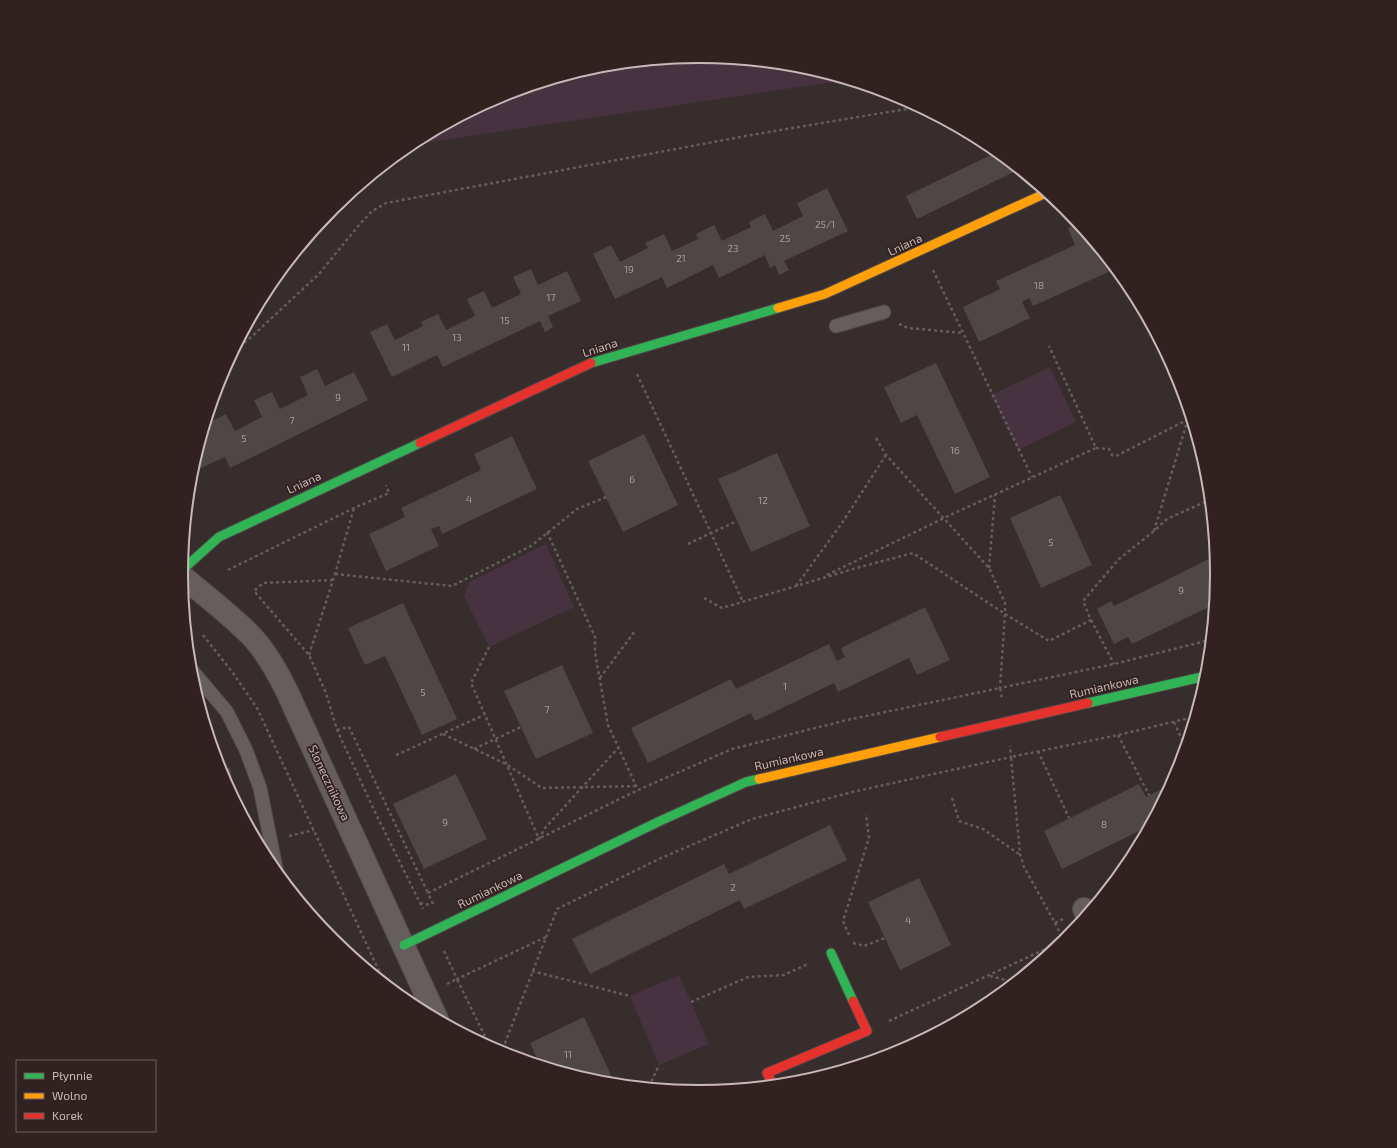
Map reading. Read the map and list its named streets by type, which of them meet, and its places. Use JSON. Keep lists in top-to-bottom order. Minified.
{"streets":{"street":["Lniana","Rumiankowa","Słonecznikowa"]},"crossings":[["Rumiankowa","Słonecznikowa"]],"house_numbers":["25/1","25","23","21","19","18","17","15","13","11","9","7","5","16","6","4","12","5","9","1","5","7","9","8","2","4","11"],"legend":["Płynnie","Wolno","Korek"]}
